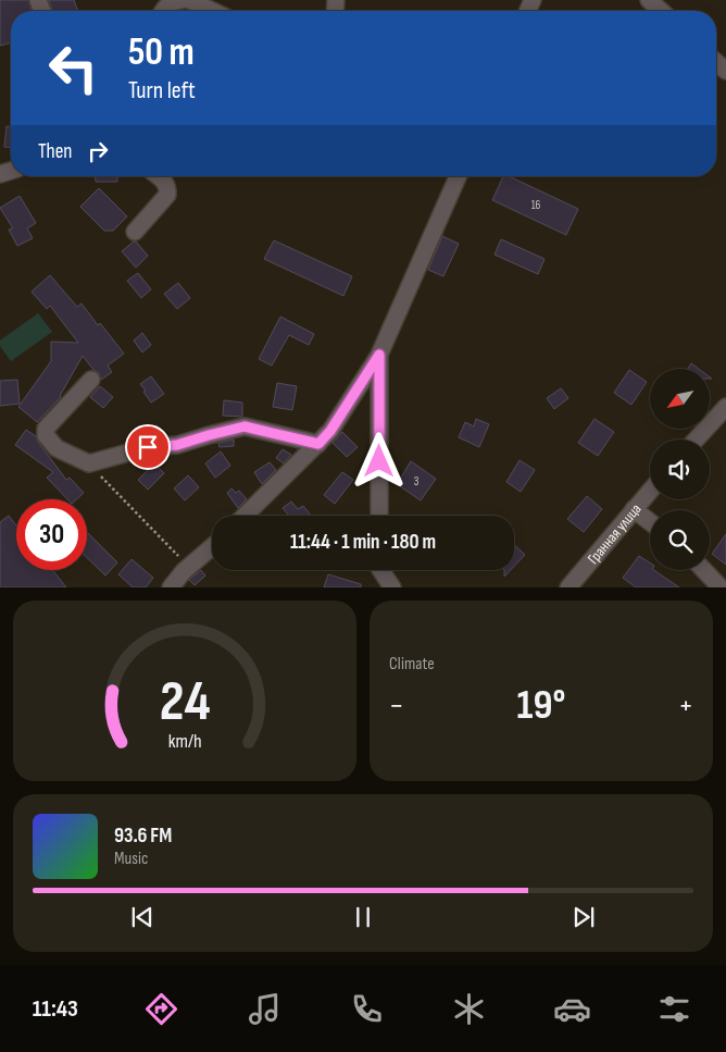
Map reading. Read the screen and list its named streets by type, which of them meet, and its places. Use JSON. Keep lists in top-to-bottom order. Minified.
{"streets":{"street":["Гранная улица"]},"house_numbers":["16","3"],"north":"bottom left","page":{"turn":["50 m","Turn left"],"then":"Then","limit":"30","trip":"11:44 · 1 min · 180 m","tile":"Climate","heat":["−","19°","+"],"song":["93.6 FM","Music"],"tabs":"11:43","gauge":["24","km/h"]}}
